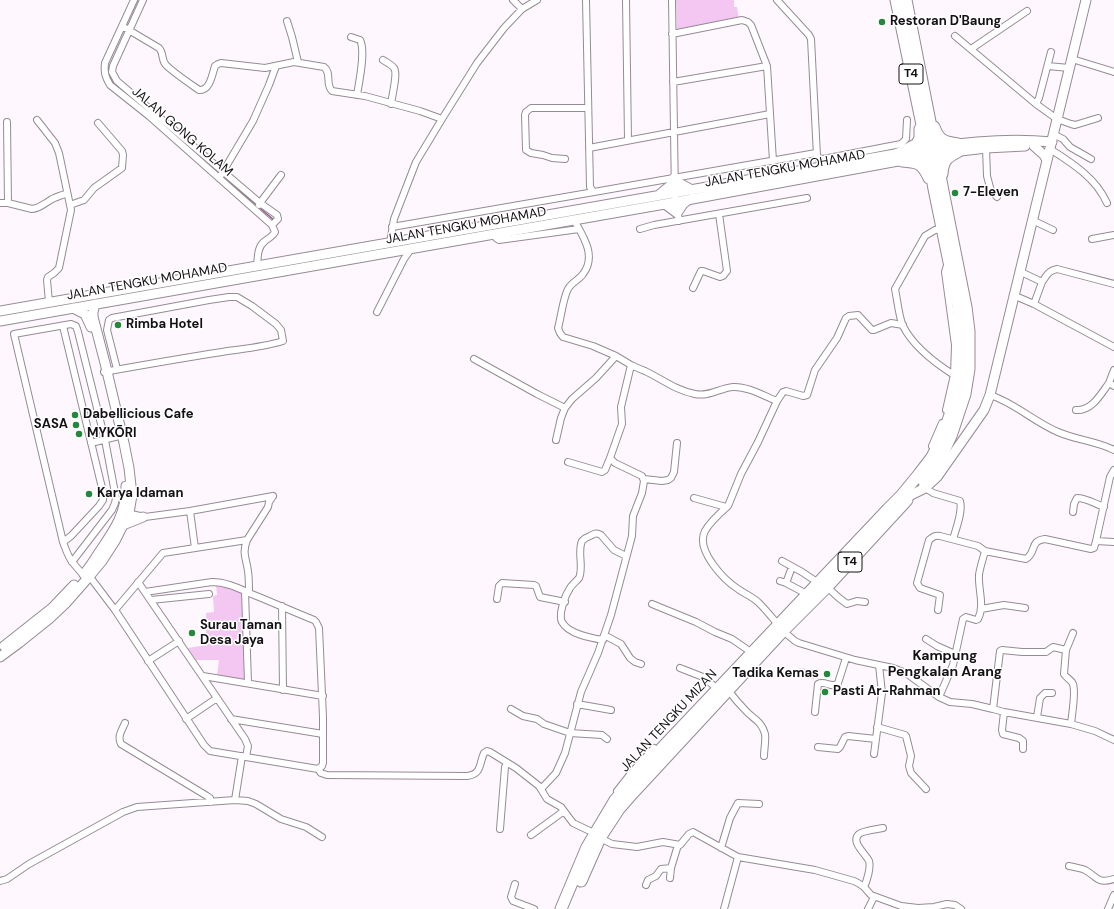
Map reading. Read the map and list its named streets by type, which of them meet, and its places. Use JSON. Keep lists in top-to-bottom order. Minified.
{"streets":{"highway":["T4","JALAN TENGKU MIZAN"],"main road":["JALAN TENGKU MOHAMAD"]},"crossings":[["JALAN TENGKU MOHAMAD","JALAN TENGKU MIZAN"]],"districts":["Kampung Pengkalan Arang"],"places":["Restoran D'Baung","7-Eleven","Rimba Hotel","Dabellicious Cafe","SASA","MYKŌRI","Karya Idaman","Surau Taman Desa Jaya","Tadika Kemas","Pasti Ar-Rahman"]}
